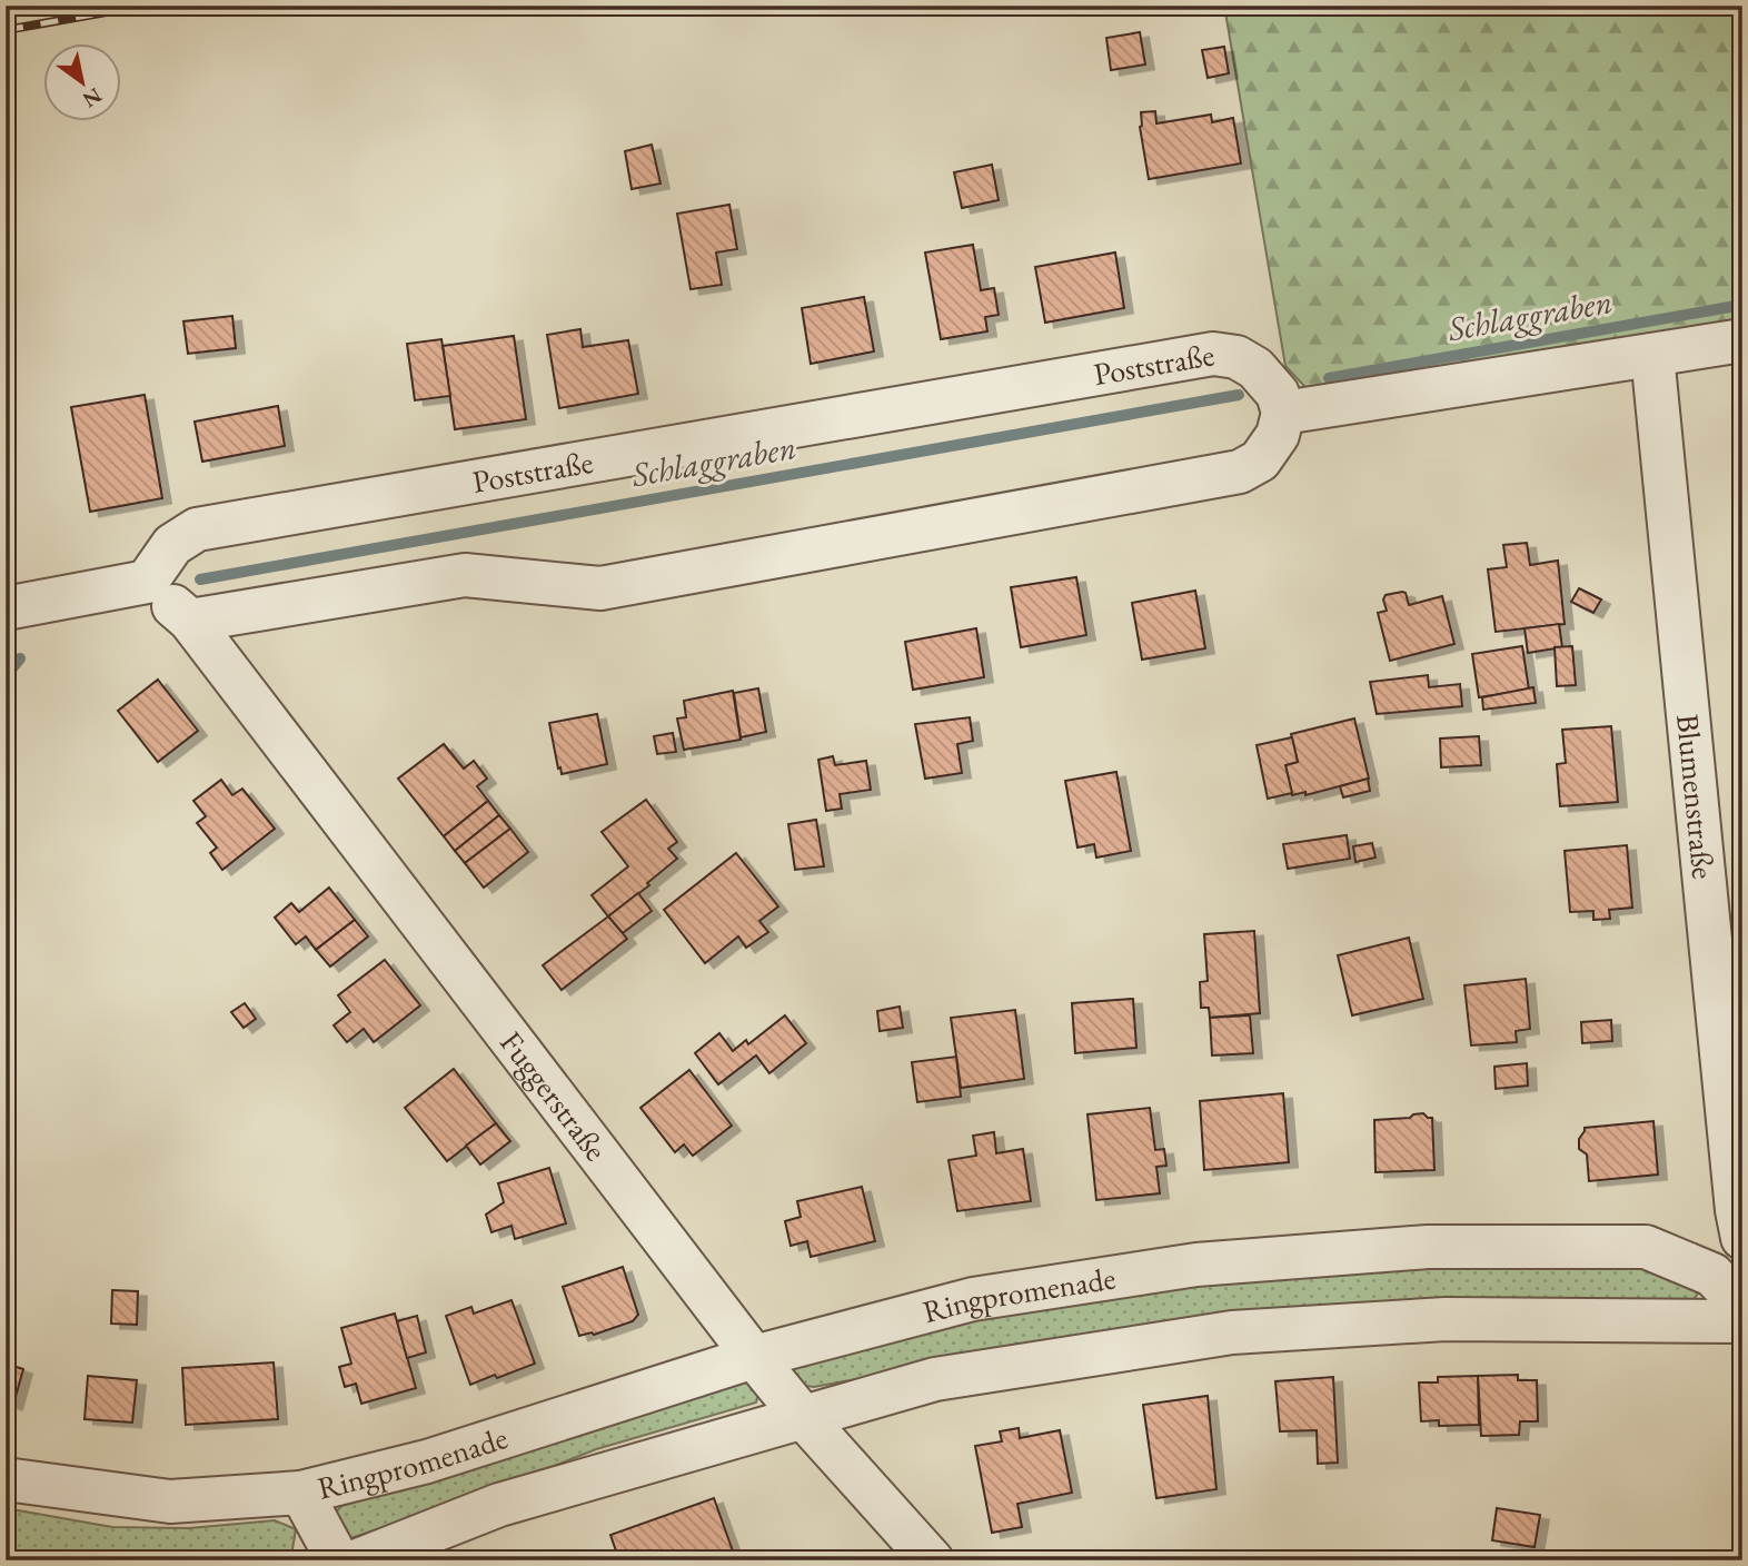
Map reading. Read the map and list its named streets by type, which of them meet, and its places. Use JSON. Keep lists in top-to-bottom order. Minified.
{"streets":{"street":["Poststraße","Blumenstraße","Fuggerstraße","Ringpromenade"]},"crossings":[["Fuggerstraße","Ringpromenade"]],"water":["Schlaggraben"],"north":"bottom right"}
